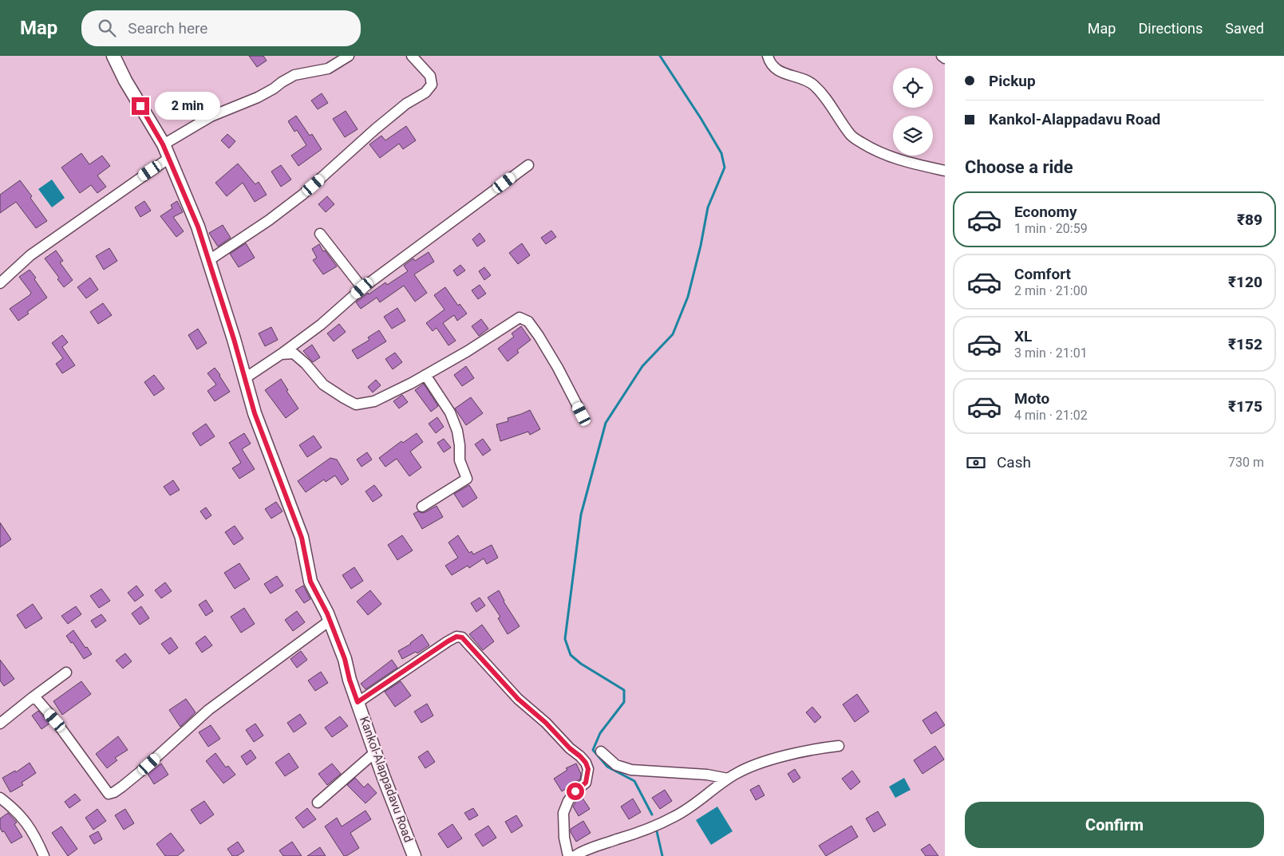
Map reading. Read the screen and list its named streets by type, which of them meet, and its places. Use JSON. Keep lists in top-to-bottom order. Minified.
{"streets":{"main road":["Kankol-Alappadavu Road"]},"page":{"header":"Map","search":"Search here","nav":["Map","Directions","Saved"],"banner":["Pickup","Kankol-Alappadavu Road"],"bubble":"2 min","heading":"Choose a ride","list":[{"name":"Economy","note":"1 min · 20:59","value":"₹89"},{"name":"Comfort","note":"2 min · 21:00","value":"₹120"},{"name":"XL","note":"3 min · 21:01","value":"₹152"},{"name":"Moto","note":"4 min · 21:02","value":"₹175"}],"pay":["Cash","730 m"],"buttons":"Confirm"}}
